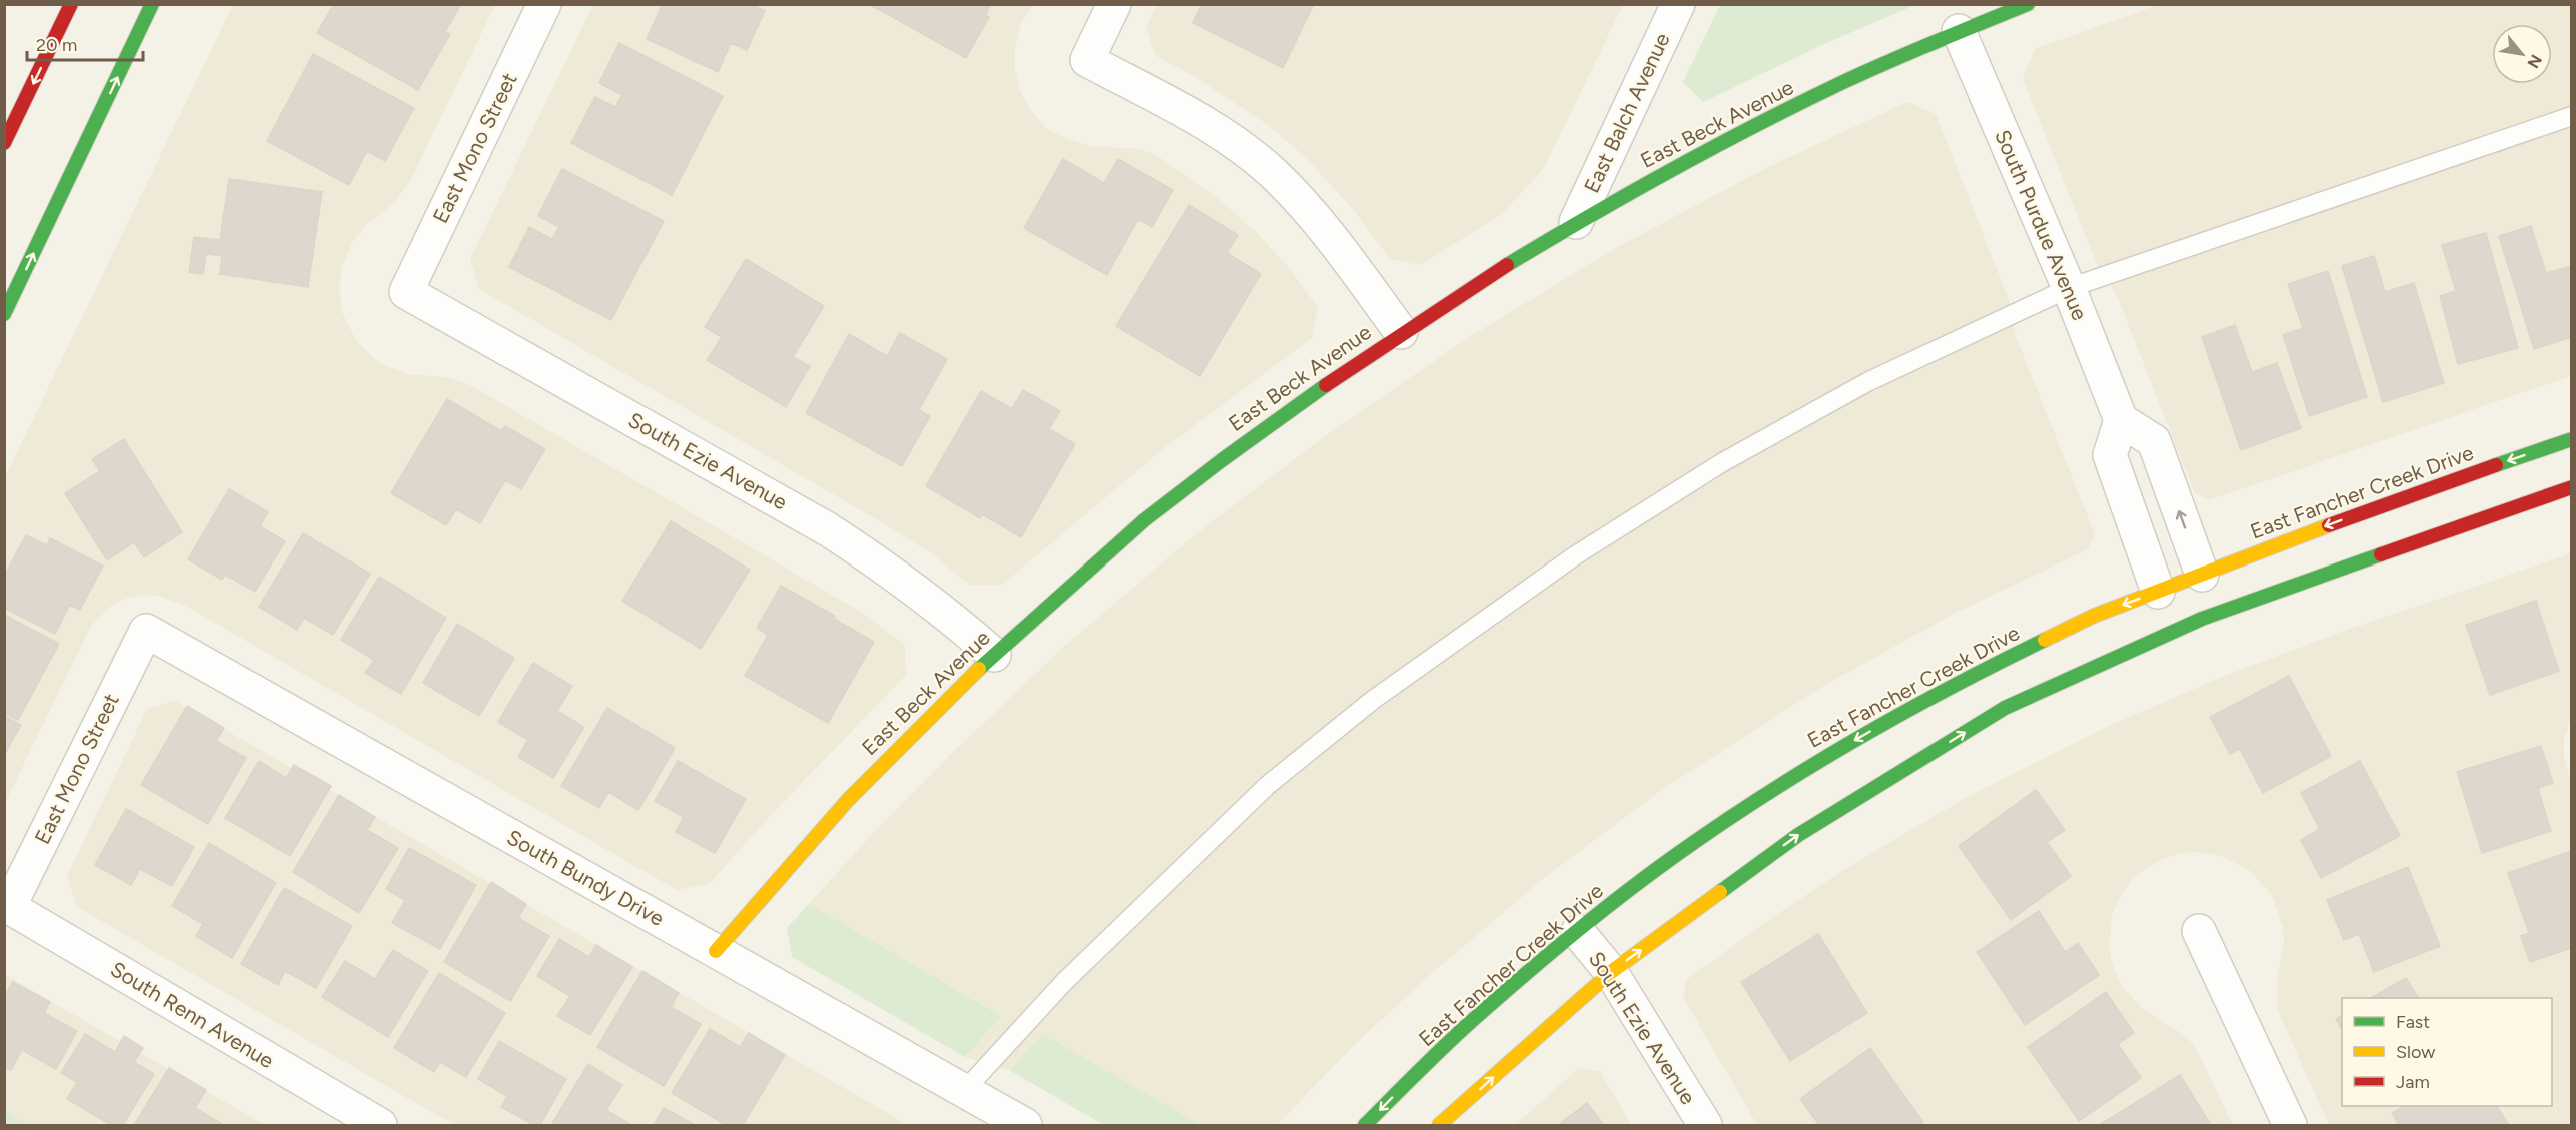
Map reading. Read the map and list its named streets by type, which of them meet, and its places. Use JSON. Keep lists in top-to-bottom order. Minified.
{"streets":{"street":["East Balch Avenue","East Beck Avenue","East Mono Street","South Purdue Avenue","South Ezie Avenue","East Fancher Creek Drive","South Bundy Drive","South Renn Avenue"]},"crossings":[["East Balch Avenue","East Beck Avenue"],["East Beck Avenue","South Purdue Avenue"],["East Beck Avenue","South Ezie Avenue"],["East Beck Avenue","South Bundy Drive"],["East Mono Street","South Ezie Avenue"],["East Mono Street","South Bundy Drive"],["East Mono Street","South Renn Avenue"],["South Ezie Avenue","East Fancher Creek Drive"]],"legend":["Fast","Slow","Jam"],"scale_bar":"20 m","north":"bottom right"}
